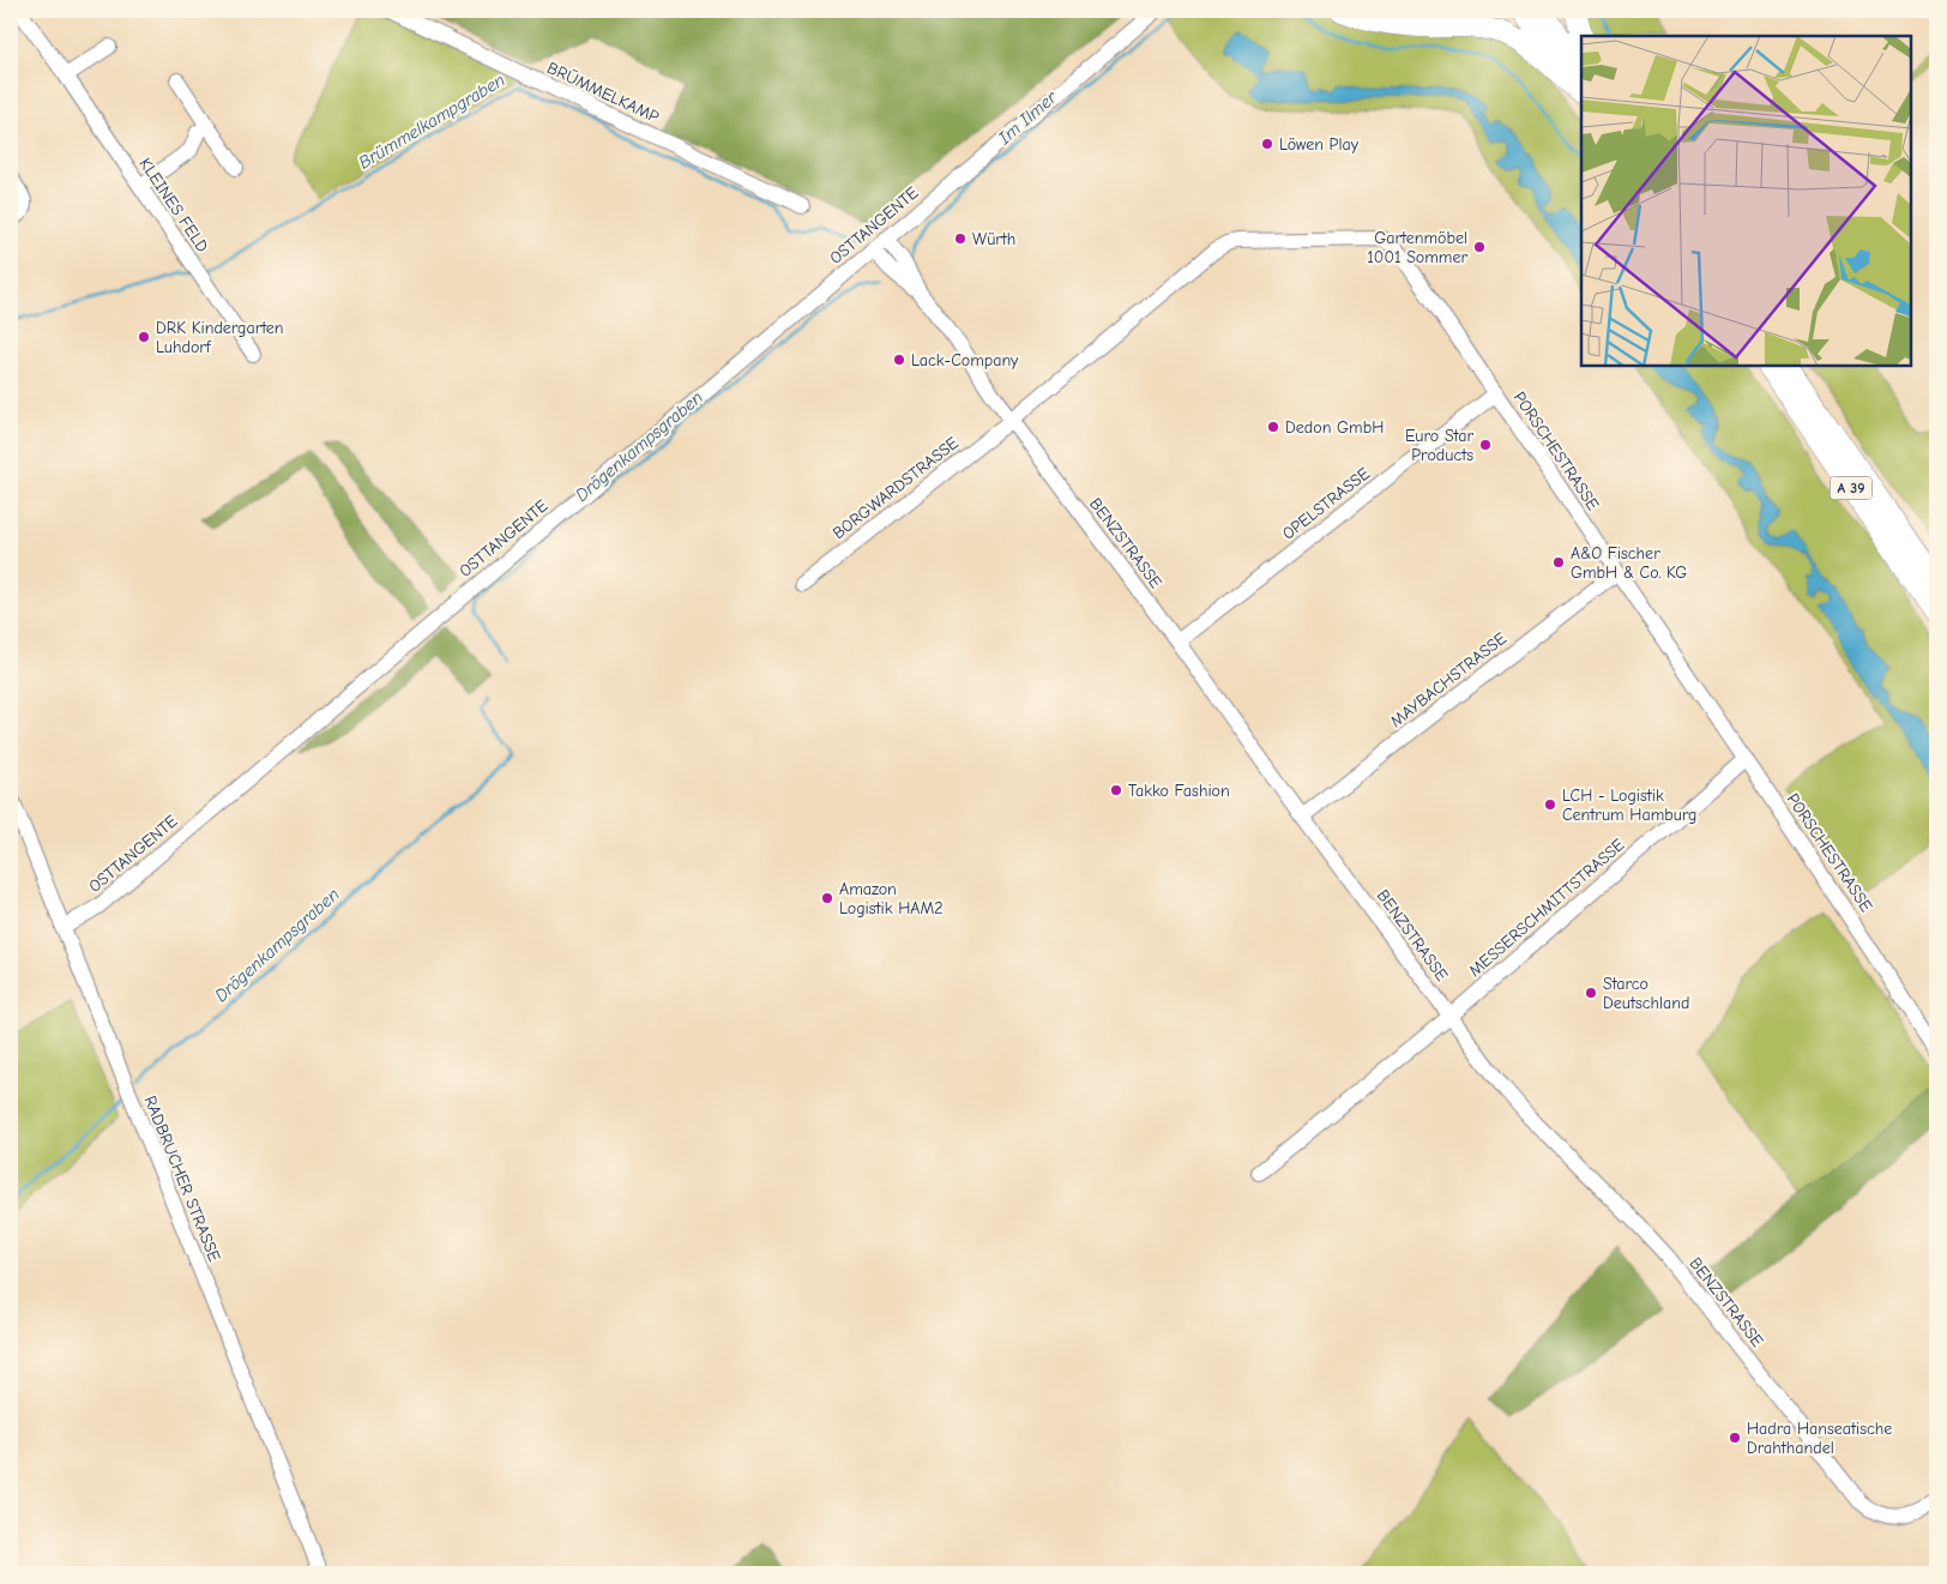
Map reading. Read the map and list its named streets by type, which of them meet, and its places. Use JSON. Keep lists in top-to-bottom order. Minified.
{"streets":{"highway":["A 39"],"street":["BRÜMMELKAMP","KLEINES FELD","OSTTANGENTE","PORSCHESTRASSE","BORGWARDSTRASSE","OPELSTRASSE","BENZSTRASSE","MAYBACHSTRASSE","MESSERSCHMITTSTRASSE","RADBRUCHER STRASSE"]},"crossings":[["OSTTANGENTE","BENZSTRASSE"],["OSTTANGENTE","RADBRUCHER STRASSE"],["PORSCHESTRASSE","BORGWARDSTRASSE"],["PORSCHESTRASSE","OPELSTRASSE"],["PORSCHESTRASSE","BENZSTRASSE"],["PORSCHESTRASSE","MAYBACHSTRASSE"],["PORSCHESTRASSE","MESSERSCHMITTSTRASSE"],["BORGWARDSTRASSE","BENZSTRASSE"],["OPELSTRASSE","BENZSTRASSE"],["BENZSTRASSE","MAYBACHSTRASSE"],["BENZSTRASSE","MESSERSCHMITTSTRASSE"]],"water":["Im Ilmer","Brümmelkampgraben","Drögenkampsgraben"],"places":["Löwen Play","Würth","Gartenmöbel 1001 Sommer","DRK Kindergarten Luhdorf","Lack-Company","Dedon GmbH","Euro Star Products","A&O Fischer GmbH & Co. KG","Takko Fashion","LCH - Logistik Centrum Hamburg","Amazon Logistik HAM2","Starco Deutschland","Hadra Hanseatische Drahthandel"]}
